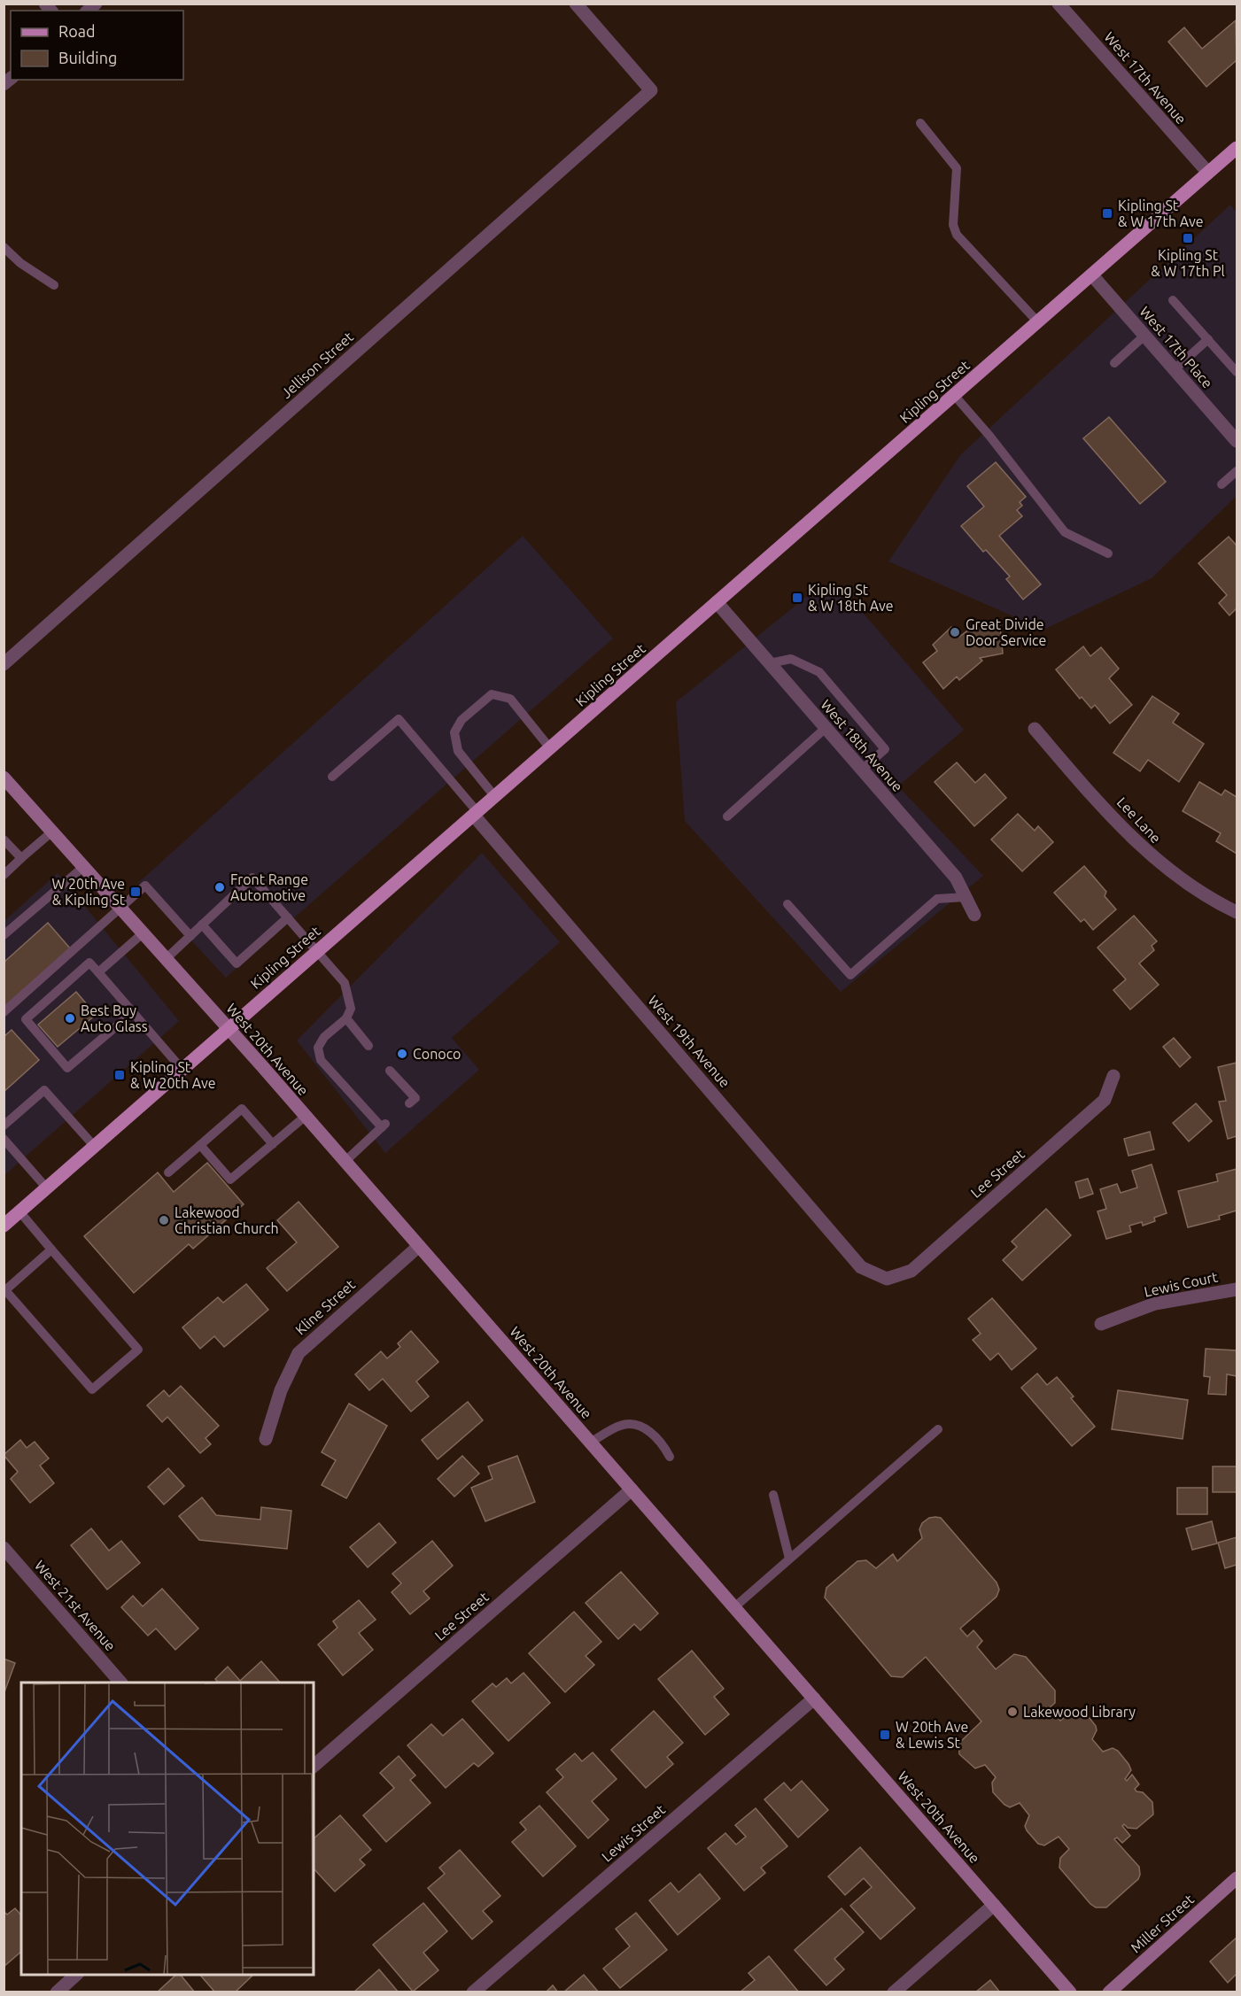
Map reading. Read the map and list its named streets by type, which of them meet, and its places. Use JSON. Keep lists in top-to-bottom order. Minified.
{"streets":{"main road":["Kipling Street"],"street":["West 17th Avenue","West 17th Place","Jellison Street","West 18th Avenue","Lee Lane","West 19th Avenue","West 20th Avenue","Lee Street","Lewis Court","Kline Street","West 21st Avenue","Lewis Street","Miller Street"]},"crossings":[["West 17th Avenue","Kipling Street"],["West 17th Place","Kipling Street"],["Kipling Street","West 18th Avenue"],["Kipling Street","West 19th Avenue"],["Kipling Street","West 20th Avenue"],["West 19th Avenue","Lee Street"],["West 20th Avenue","Lee Street"],["West 20th Avenue","Kline Street"],["West 20th Avenue","Lewis Street"]],"places":{"transit":["Kipling St & W 17th Ave","Kipling St & W 17th Pl","Kipling St & W 18th Ave","W 20th Ave & Kipling St","Kipling St & W 20th Ave","W 20th Ave & Lewis St"],"other":["Great Divide Door Service","Front Range Automotive","Best Buy Auto Glass","Conoco","Lakewood Christian Church","Lakewood Library"]},"legend":["Road","Building"]}
